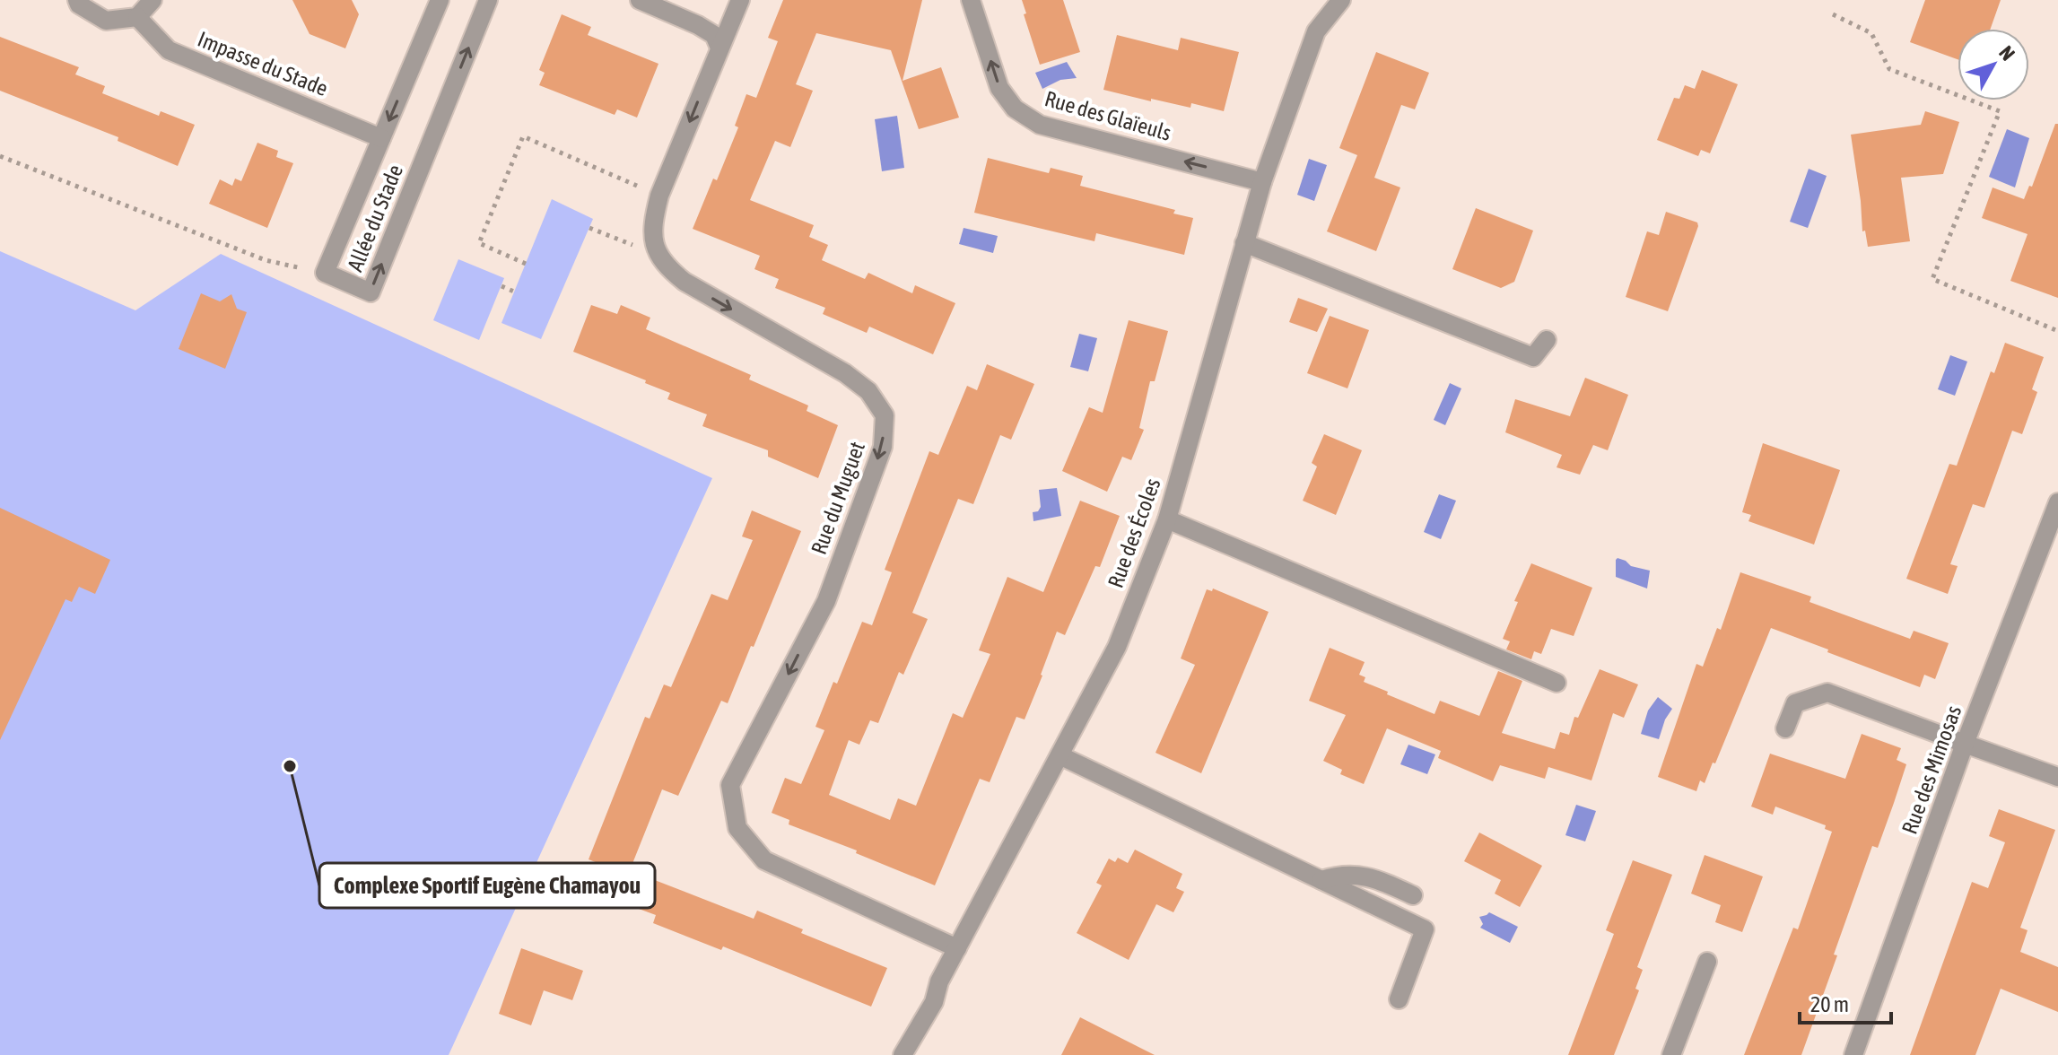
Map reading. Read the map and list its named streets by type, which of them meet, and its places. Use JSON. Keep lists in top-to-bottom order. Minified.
{"streets":{"street":["Impasse du Stade","Rue des Glaïeuls","Allée du Stade","Rue du Muguet","Rue des Écoles","Rue des Mimosas"]},"crossings":[["Impasse du Stade","Allée du Stade"],["Rue des Glaïeuls","Rue des Écoles"],["Rue du Muguet","Rue des Écoles"]],"one_way":["Rue des Glaïeuls"],"places":["Complexe Sportif Eugène Chamayou"],"scale_bar":"20 m","north":"top right"}
